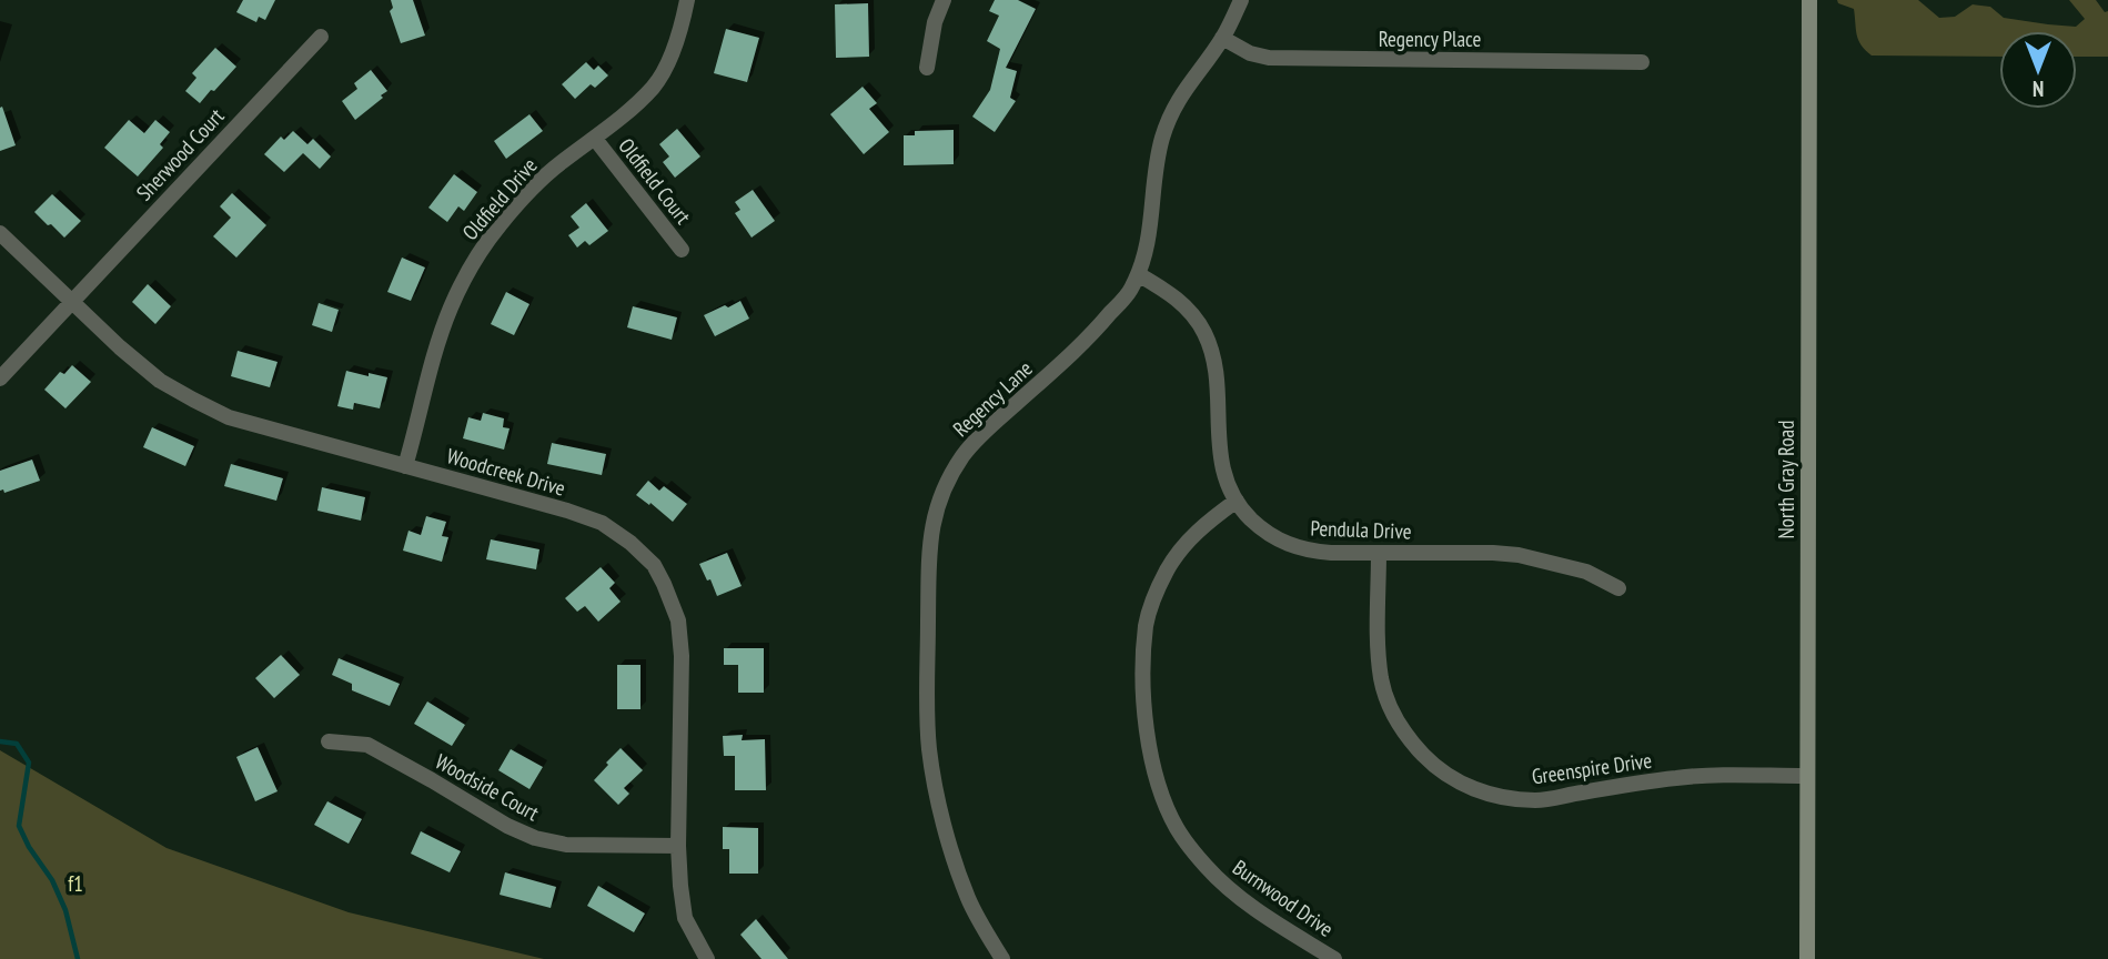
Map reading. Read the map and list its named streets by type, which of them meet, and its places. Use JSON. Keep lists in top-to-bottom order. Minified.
{"streets":{"street":["Regency Place","Sherwood Court","Oldfield Court","Oldfield Drive","Regency Lane","Woodcreek Drive","North Gray Road","Pendula Drive","Greenspire Drive","Woodside Court","Burnwood Drive"]},"crossings":[["Regency Place","Regency Lane"],["Sherwood Court","Woodcreek Drive"],["Oldfield Court","Oldfield Drive"],["Oldfield Drive","Woodcreek Drive"],["Regency Lane","Pendula Drive"],["Woodcreek Drive","Woodside Court"],["North Gray Road","Greenspire Drive"],["Pendula Drive","Greenspire Drive"],["Pendula Drive","Burnwood Drive"]],"parks":["f1"],"north":"bottom"}
